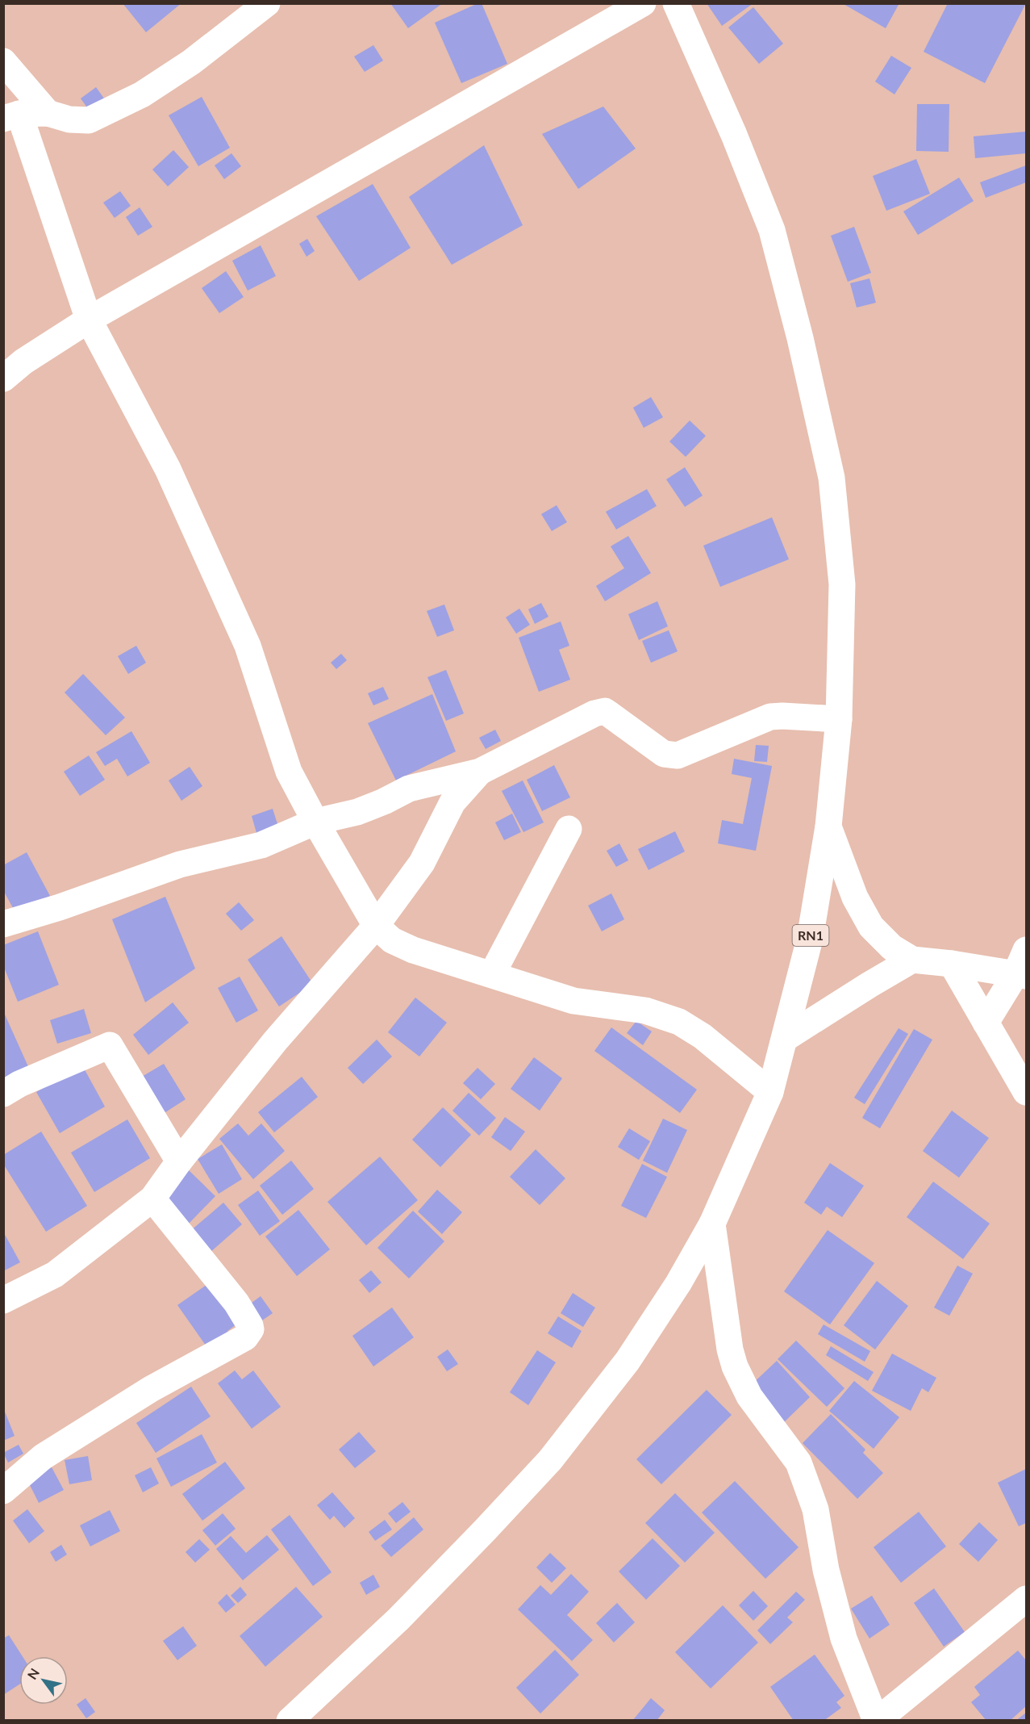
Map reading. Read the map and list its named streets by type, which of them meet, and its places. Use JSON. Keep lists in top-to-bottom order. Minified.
{"streets":{"main road":["RN1"]},"north":"top left"}
